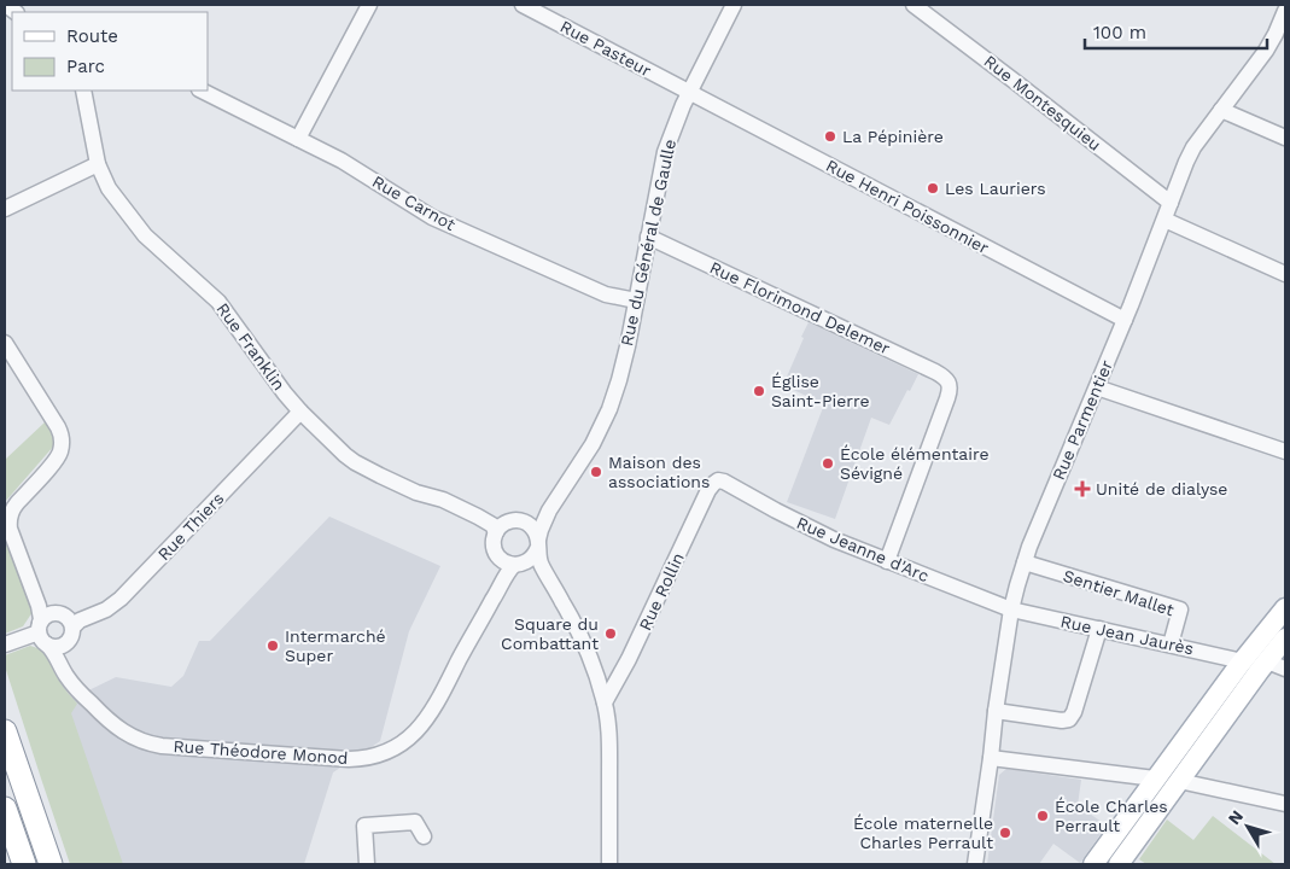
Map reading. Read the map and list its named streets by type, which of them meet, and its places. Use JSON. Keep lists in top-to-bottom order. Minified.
{"streets":{"street":["Rue Pasteur","Rue Montesquieu","Rue Carnot","Rue Henri Poissonnier","Rue du Général de Gaulle","Rue Florimond Delemer","Rue Franklin","Rue Parmentier","Rue Thiers","Rue Jeanne d'Arc","Rue Rollin","Sentier Mallet","Rue Jean Jaurès","Rue Théodore Monod"]},"crossings":[["Rue Pasteur","Rue Henri Poissonnier"],["Rue Pasteur","Rue du Général de Gaulle"],["Rue Montesquieu","Rue Parmentier"],["Rue Carnot","Rue du Général de Gaulle"],["Rue Henri Poissonnier","Rue du Général de Gaulle"],["Rue Henri Poissonnier","Rue Parmentier"],["Rue du Général de Gaulle","Rue Florimond Delemer"],["Rue du Général de Gaulle","Rue Franklin"],["Rue du Général de Gaulle","Rue Théodore Monod"],["Rue Florimond Delemer","Rue Jeanne d'Arc"],["Rue Franklin","Rue Thiers"],["Rue Franklin","Rue Théodore Monod"],["Rue Parmentier","Rue Jeanne d'Arc"],["Rue Parmentier","Sentier Mallet"],["Rue Parmentier","Rue Jean Jaurès"],["Rue Thiers","Rue Théodore Monod"],["Rue Jeanne d'Arc","Rue Rollin"],["Rue Jeanne d'Arc","Rue Jean Jaurès"],["Sentier Mallet","Rue Jean Jaurès"]],"places":{"other":["La Pépinière","Les Lauriers","Église Saint-Pierre","École élémentaire Sévigné","Maison des associations","Square du Combattant","Intermarché Super","École Charles Perrault","École maternelle Charles Perrault"],"health":["Unité de dialyse"]},"legend":["Route","Parc"],"scale_bar":"100 m","north":"top left"}
